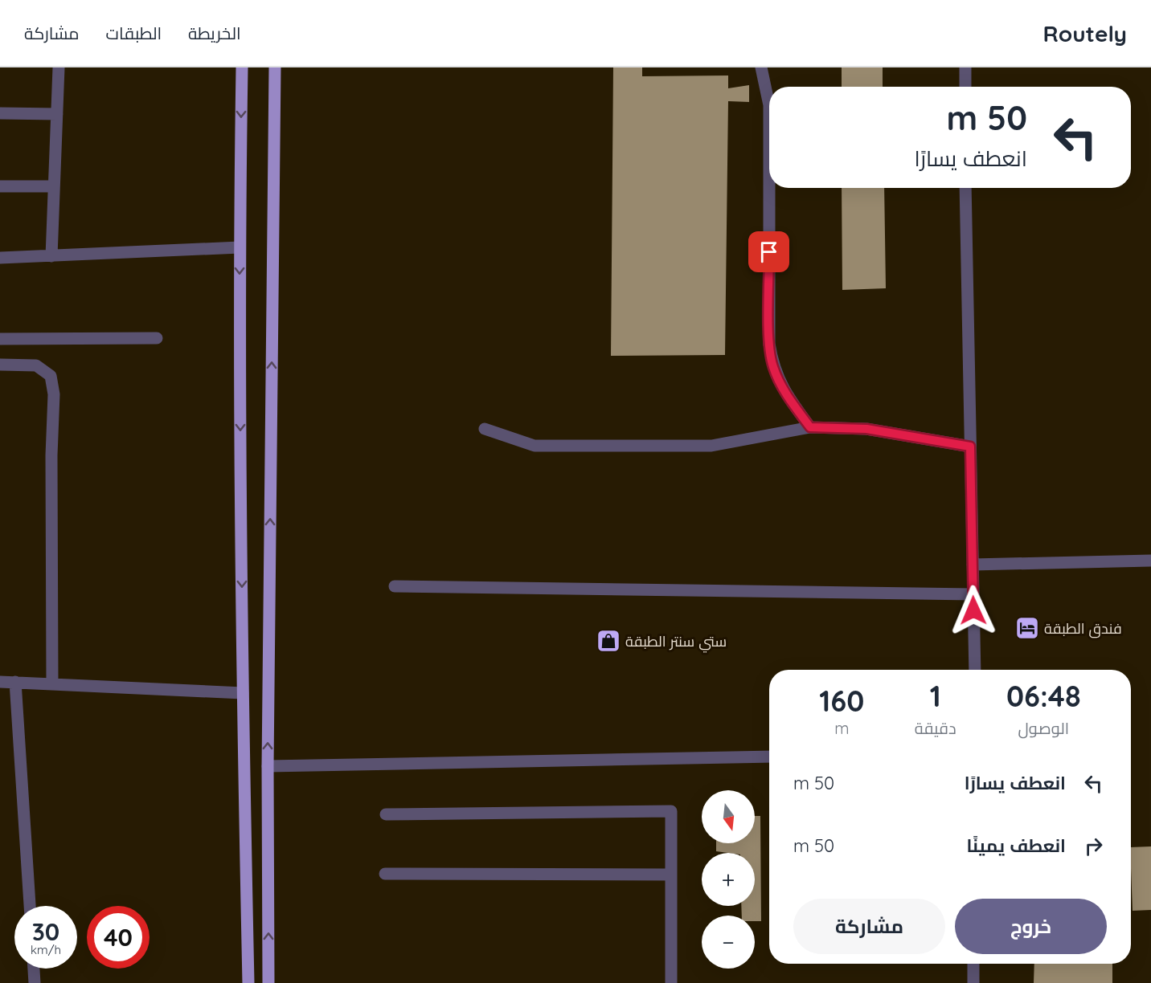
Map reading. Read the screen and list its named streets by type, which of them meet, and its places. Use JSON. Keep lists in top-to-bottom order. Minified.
{"places":{"hotel":["فندق الطبقة"],"shop":["ستي سنتر الطبقة"]},"north":"bottom","page":{"header":"Routely","nav":["الخريطة","الطبقات","مشاركة"],"turn":["50 m","انعطف يسارًا"],"eta":["06:48","الوصول","1","دقيقة","160","m"],"list":[{"name":"انعطف يسارًا","value":"50 m"},{"name":"انعطف يمينًا","value":"50 m"}],"map_buttons":["+","−"],"buttons":["خروج","مشاركة"],"speed":"30 km/h","limit":"40"}}
